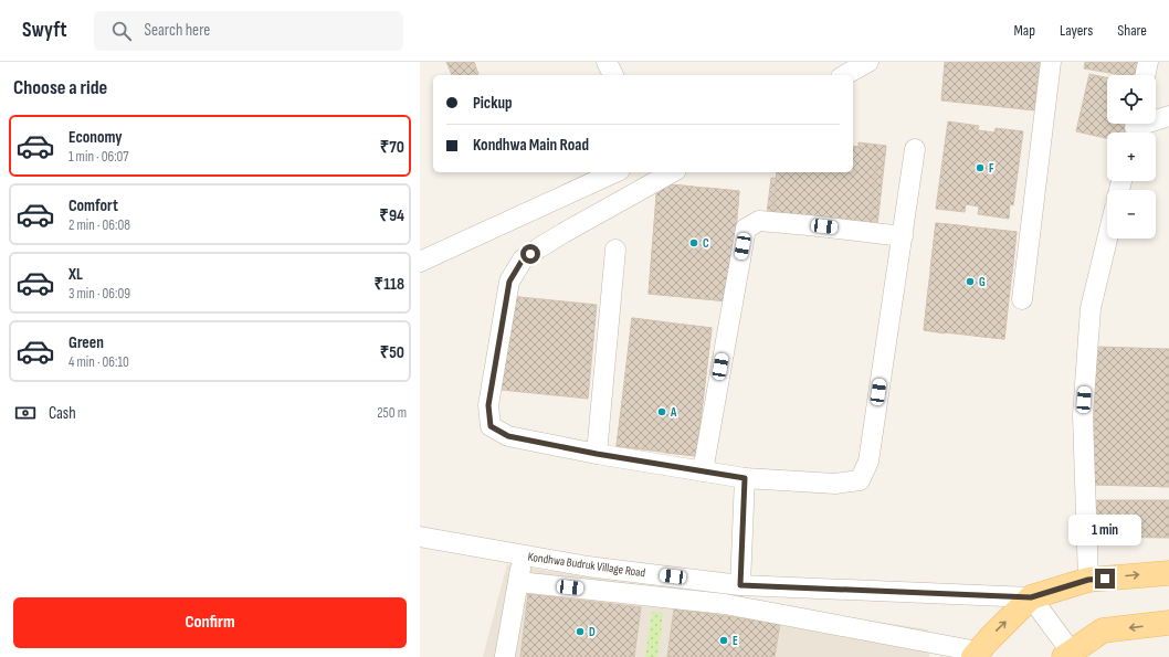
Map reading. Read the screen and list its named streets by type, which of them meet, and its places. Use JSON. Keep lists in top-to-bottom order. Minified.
{"streets":{"street":["Kondhwa Budruk Village Road"]},"places":["F","C","G","A","D","E"],"page":{"header":"Swyft","search":"Search here","nav":["Map","Layers","Share"],"heading":"Choose a ride","map_buttons":["+","−"],"banner":["Pickup","Kondhwa Main Road"],"list":[{"name":"Economy","note":"1 min · 06:07","value":"₹70"},{"name":"Comfort","note":"2 min · 06:08","value":"₹94"},{"name":"XL","note":"3 min · 06:09","value":"₹118"},{"name":"Green","note":"4 min · 06:10","value":"₹50"}],"pay":["Cash","250 m"],"bubble":"1 min","buttons":"Confirm"}}
